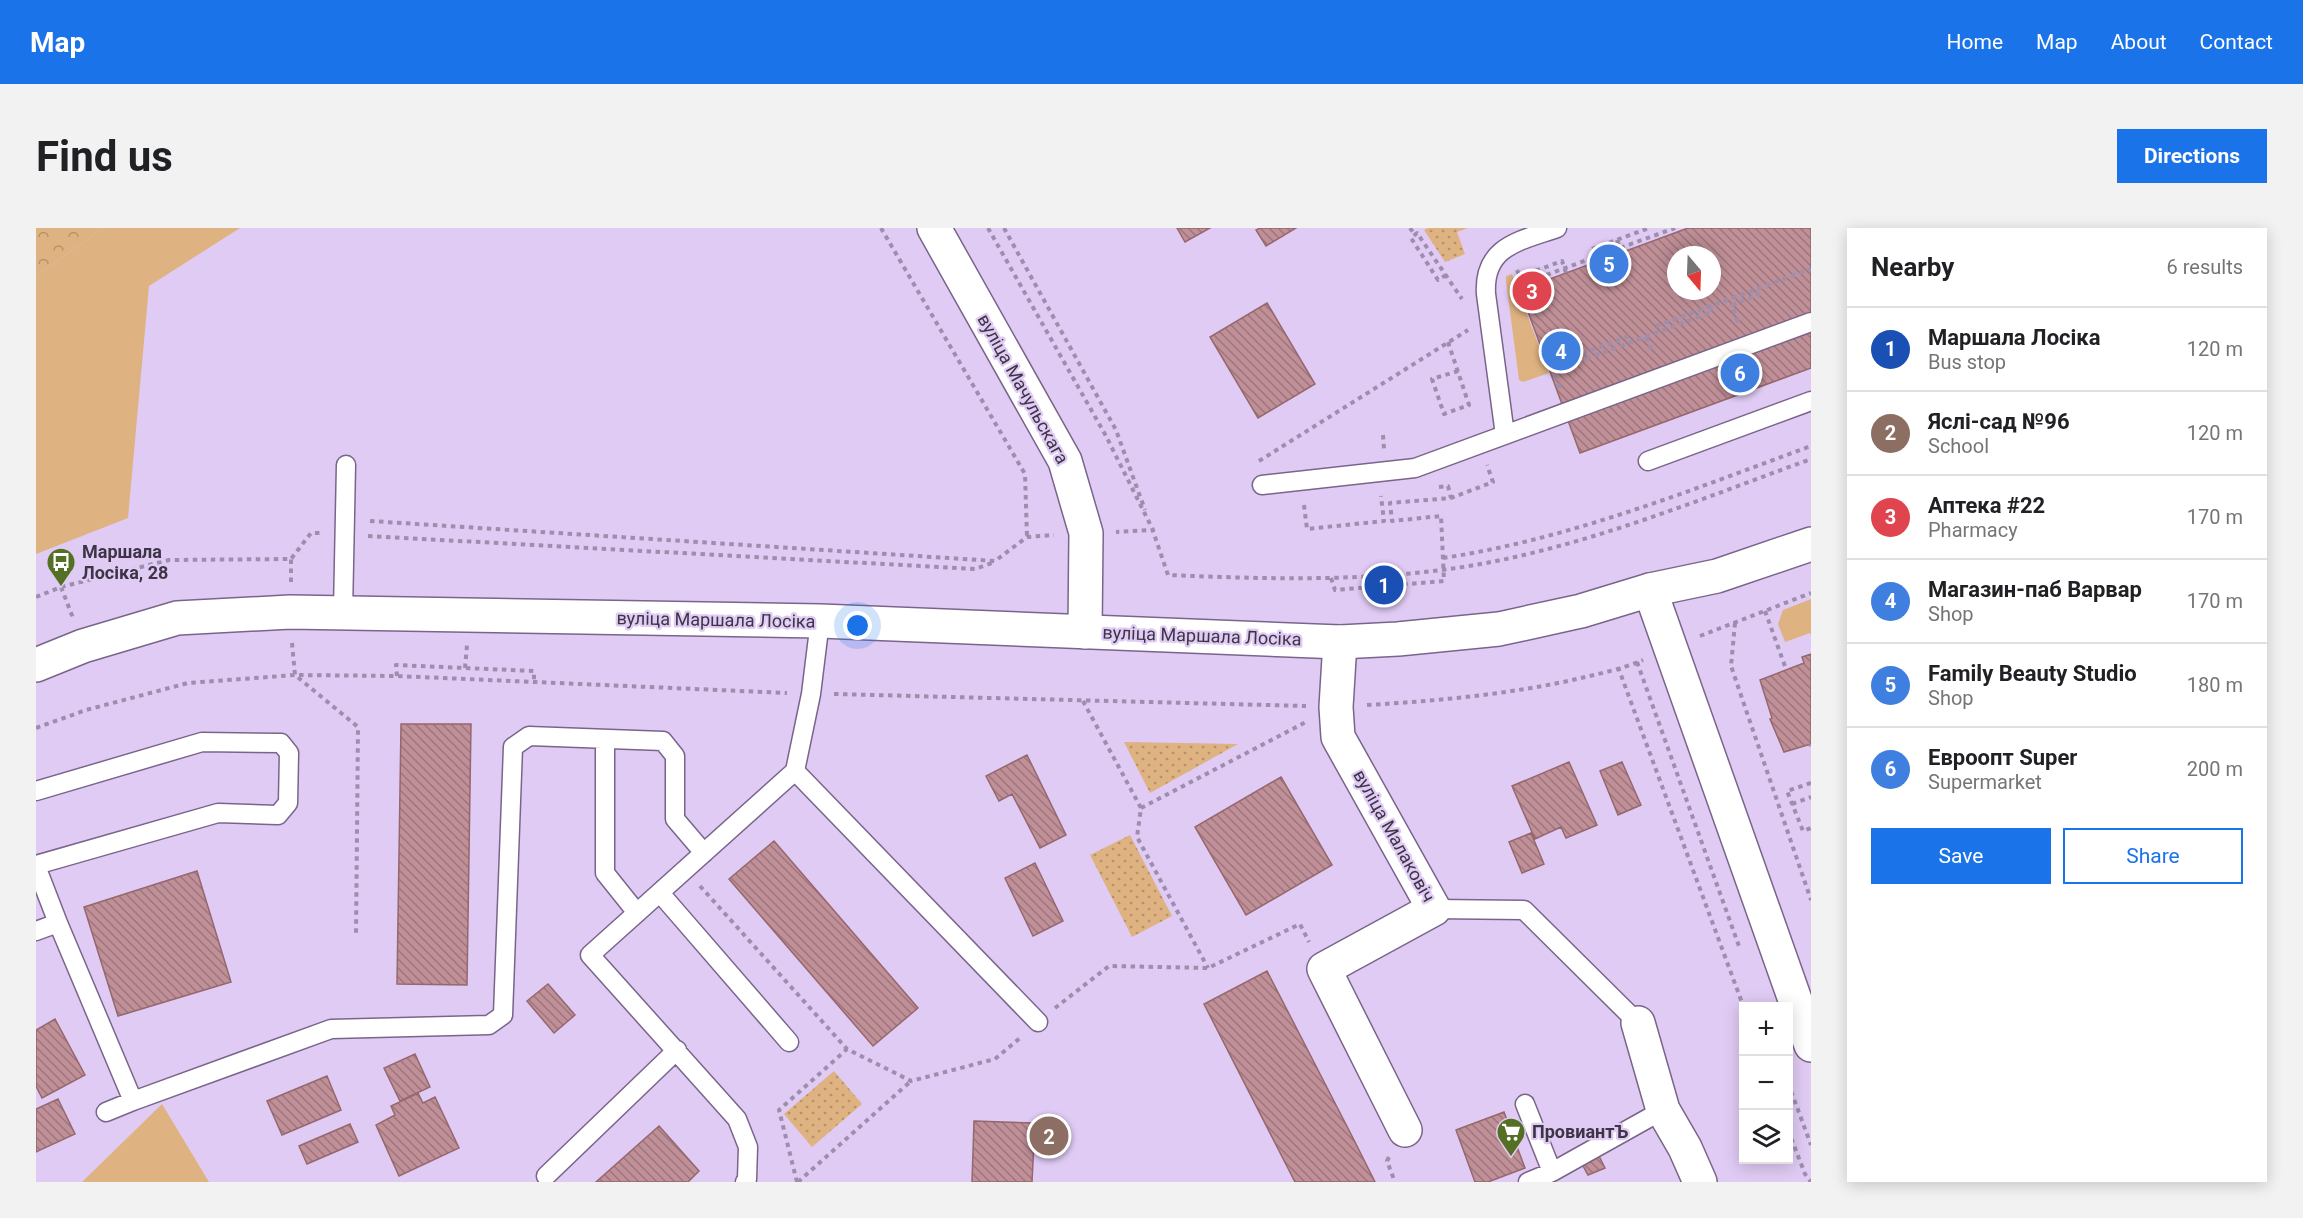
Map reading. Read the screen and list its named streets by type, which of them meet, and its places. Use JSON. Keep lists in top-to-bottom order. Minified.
{"streets":{"main road":["вуліца Мачульскага","вуліца Маршала Лосіка","вуліца Малаковіч"]},"crossings":[["вуліца Мачульскага","вуліца Маршала Лосіка"],["вуліца Маршала Лосіка","вуліца Малаковіч"]],"places":{"bus stop":["Маршала Лосіка, 28"],"supermarket":["ПровиантЪ"]},"north":"bottom","page":{"header":"Map","nav":["Home","Map","About","Contact"],"buttons":["Directions",["Save","Share"]],"title":"Find us","heading":["Nearby","6 results"],"pins":["5","3","4","6","1","2"],"list":[{"mark":"1","name":"Маршала Лосіка","note":"Bus stop","value":"120 m"},{"mark":"2","name":"Яслі-сад №96","note":"School","value":"120 m"},{"mark":"3","name":"Аптека #22","note":"Pharmacy","value":"170 m"},{"mark":"4","name":"Магазин-паб Варвар","note":"Shop","value":"170 m"},{"mark":"5","name":"Family Beauty Studio","note":"Shop","value":"180 m"},{"mark":"6","name":"Евроопт Super","note":"Supermarket","value":"200 m"}],"map_buttons":["+","−"]}}
